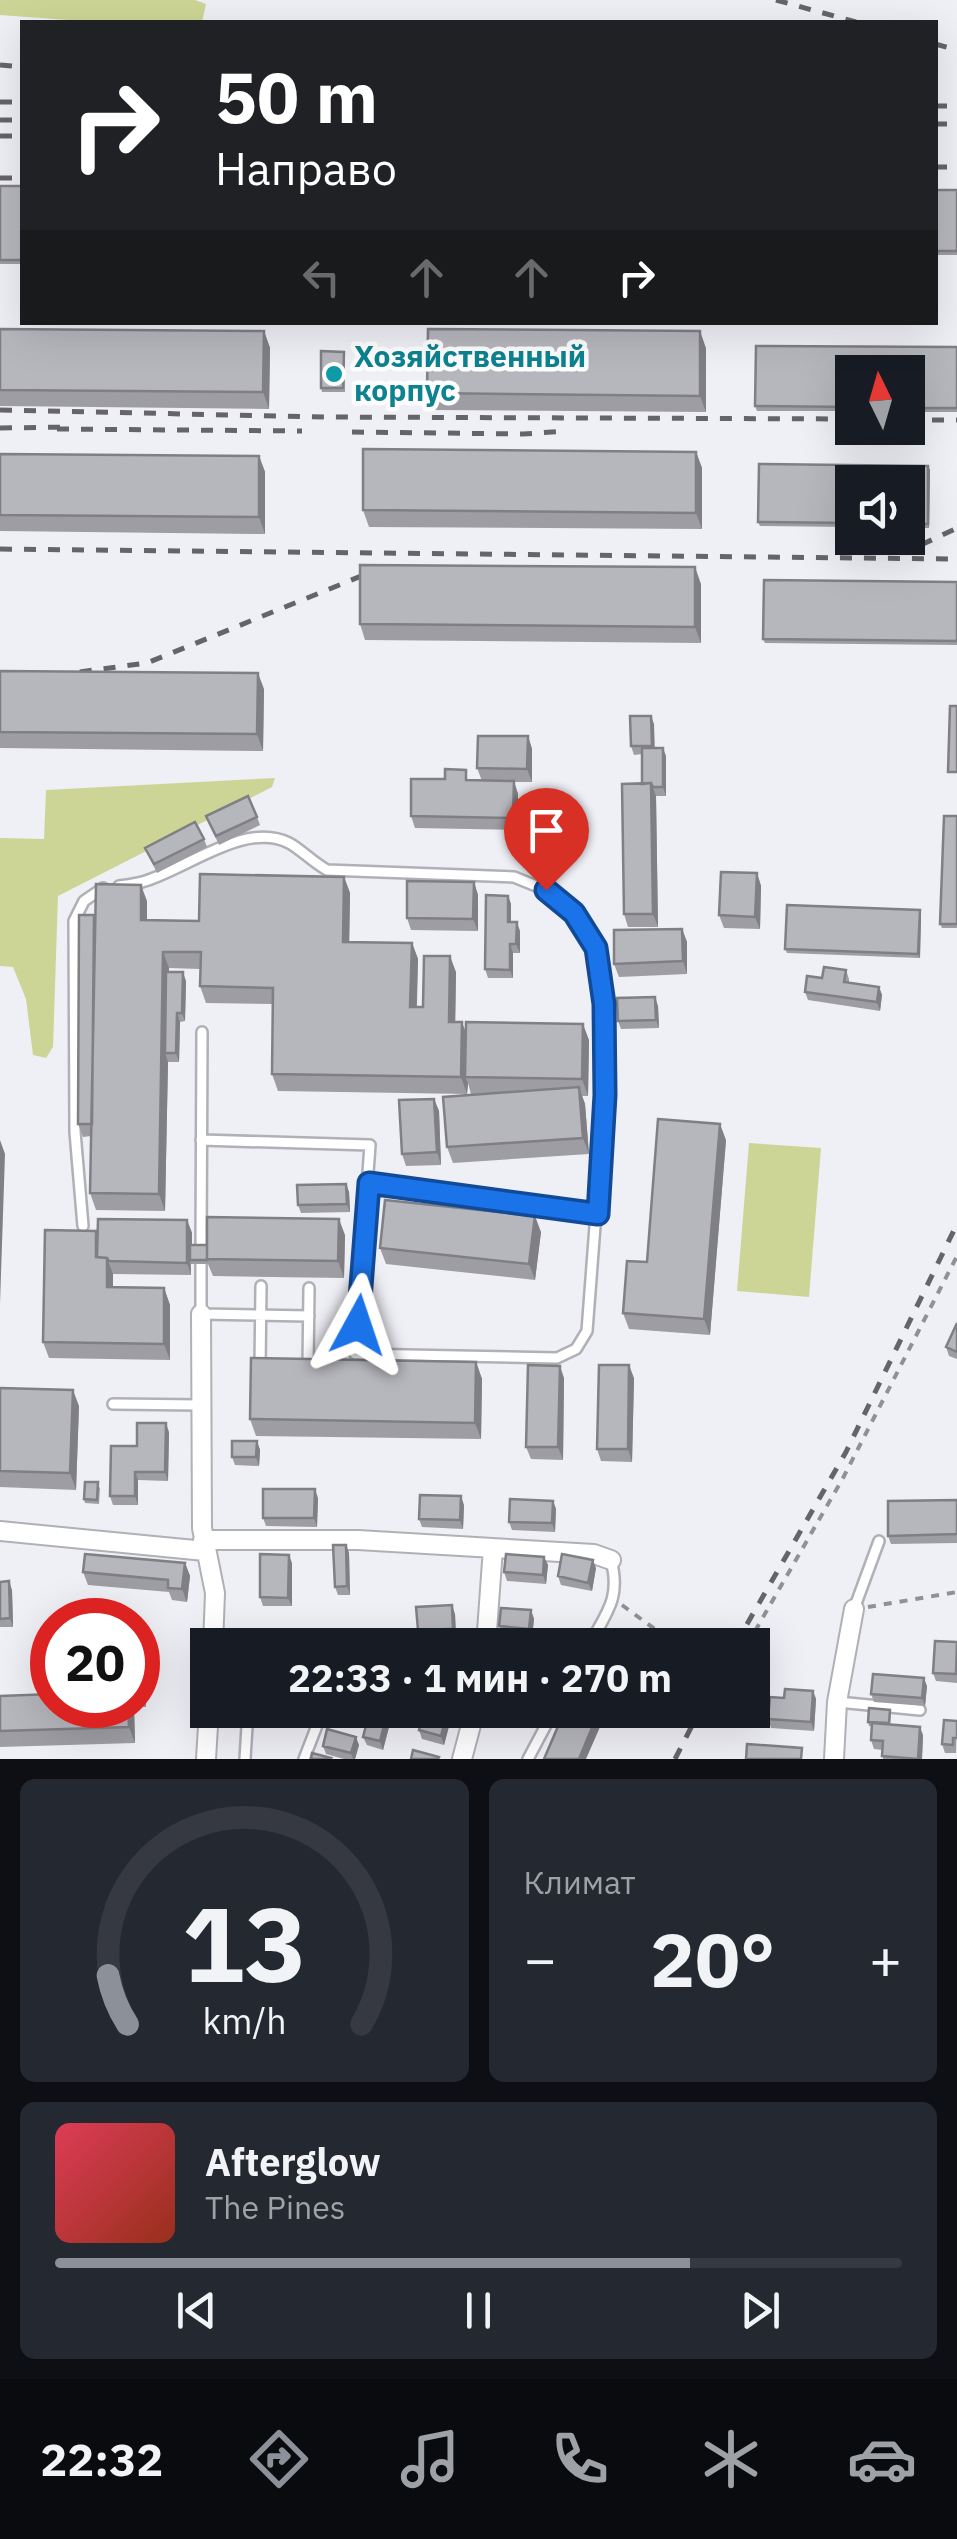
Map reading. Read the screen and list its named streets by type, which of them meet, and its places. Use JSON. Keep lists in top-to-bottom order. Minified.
{"places":["Хозяйственный корпус"],"north":"top","page":{"turn":["50 m","Направо"],"limit":"20","trip":"22:33 · 1 мин · 270 m","tile":"Климат","heat":["−","20°","+"],"song":["Afterglow","The Pines"],"tabs":"22:32","gauge":["13","km/h"]}}
